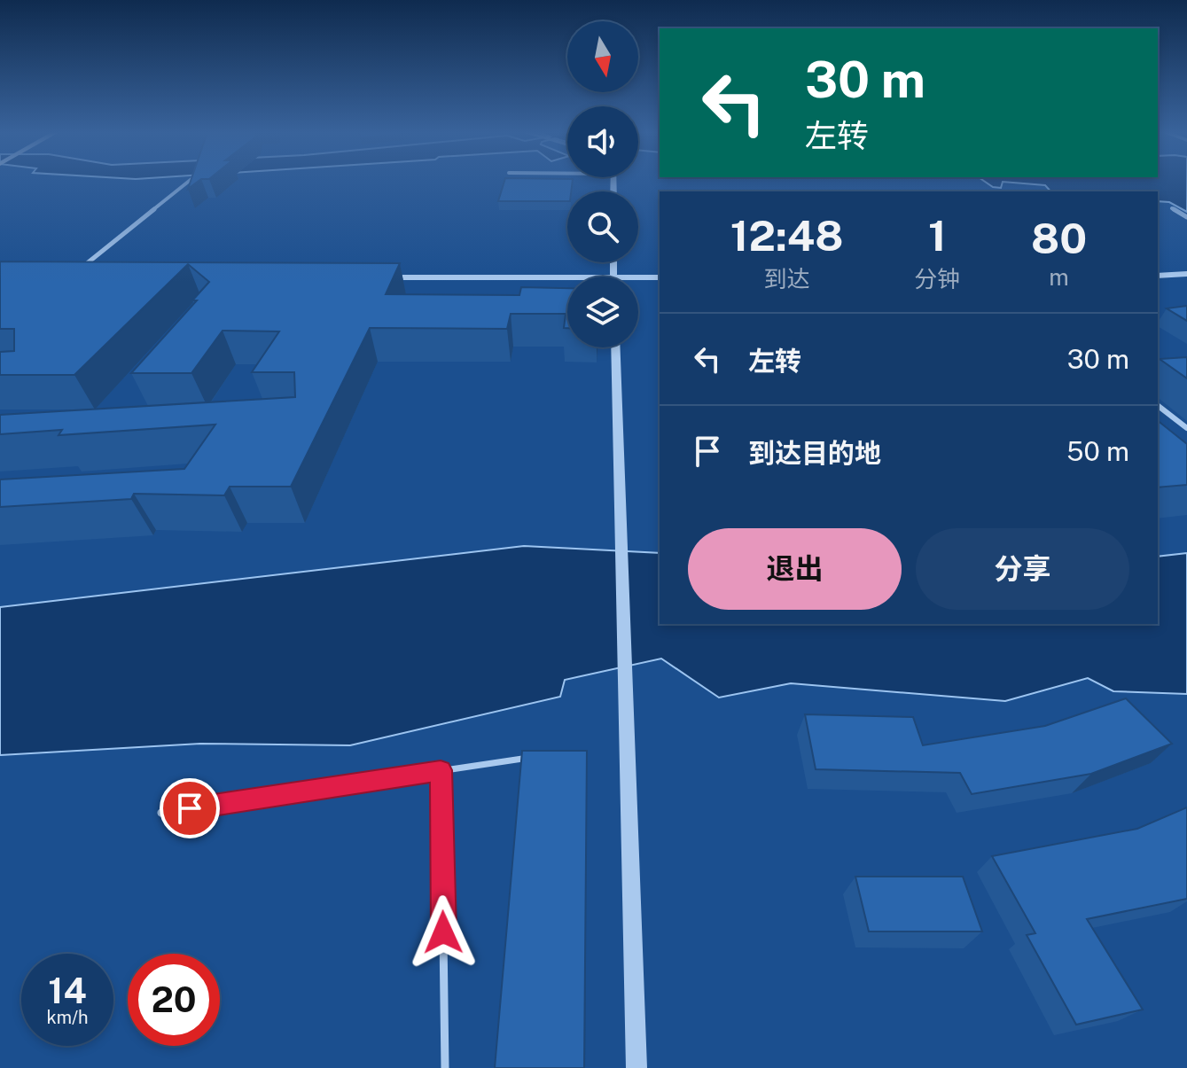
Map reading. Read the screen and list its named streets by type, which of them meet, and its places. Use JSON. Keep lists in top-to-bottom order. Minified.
{"north":"bottom","page":{"turn":["30 m","左转"],"eta":["12:48","到达","1","分钟","80","m"],"list":[{"name":"左转","value":"30 m"},{"name":"到达目的地","value":"50 m"}],"buttons":["退出","分享"],"speed":"14 km/h","limit":"20"}}
